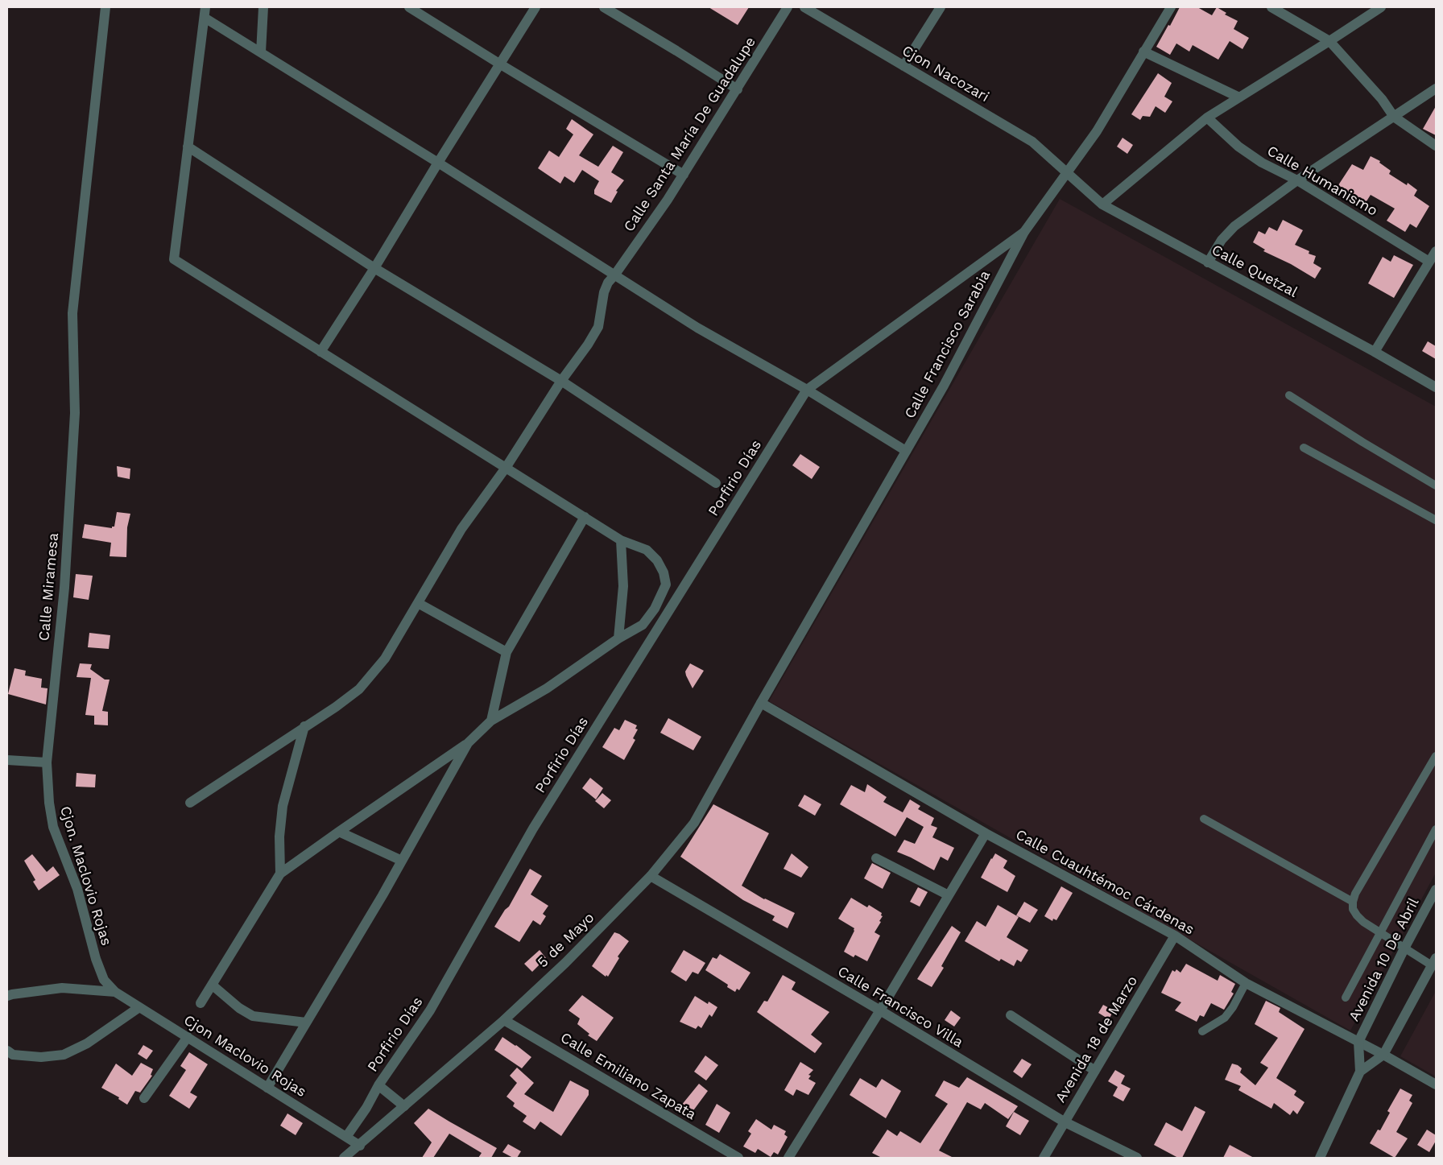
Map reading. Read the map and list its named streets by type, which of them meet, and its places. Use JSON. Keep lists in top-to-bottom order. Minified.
{"streets":{"street":["Cjon Nacozari","Calle Santa María De Guadalupe","Calle Humanismo","Calle Quetzal","Calle Francisco Sarabia","Porfirio Días","Calle Miramesa","Cjon. Maclovio Rojas","Calle Cuauhtémoc Cárdenas","5 de Mayo","Avenida 10 De Abril","Calle Francisco Villa","Avenida 18 de Marzo","Cjon Maclovio Rojas","Calle Emiliano Zapata"]},"crossings":[["Cjon Nacozari","Calle Quetzal"],["Cjon Nacozari","Calle Francisco Sarabia"],["Calle Quetzal","Calle Francisco Sarabia"],["Calle Francisco Sarabia","Calle Cuauhtémoc Cárdenas"],["Calle Francisco Sarabia","5 de Mayo"],["Porfirio Días","Cjon Maclovio Rojas"],["Calle Miramesa","Cjon. Maclovio Rojas"],["Cjon. Maclovio Rojas","Cjon Maclovio Rojas"],["Calle Cuauhtémoc Cárdenas","5 de Mayo"],["Calle Cuauhtémoc Cárdenas","Avenida 10 De Abril"],["Calle Cuauhtémoc Cárdenas","Avenida 18 de Marzo"],["5 de Mayo","Calle Francisco Villa"],["5 de Mayo","Cjon Maclovio Rojas"],["5 de Mayo","Calle Emiliano Zapata"],["Calle Francisco Villa","Avenida 18 de Marzo"]]}
